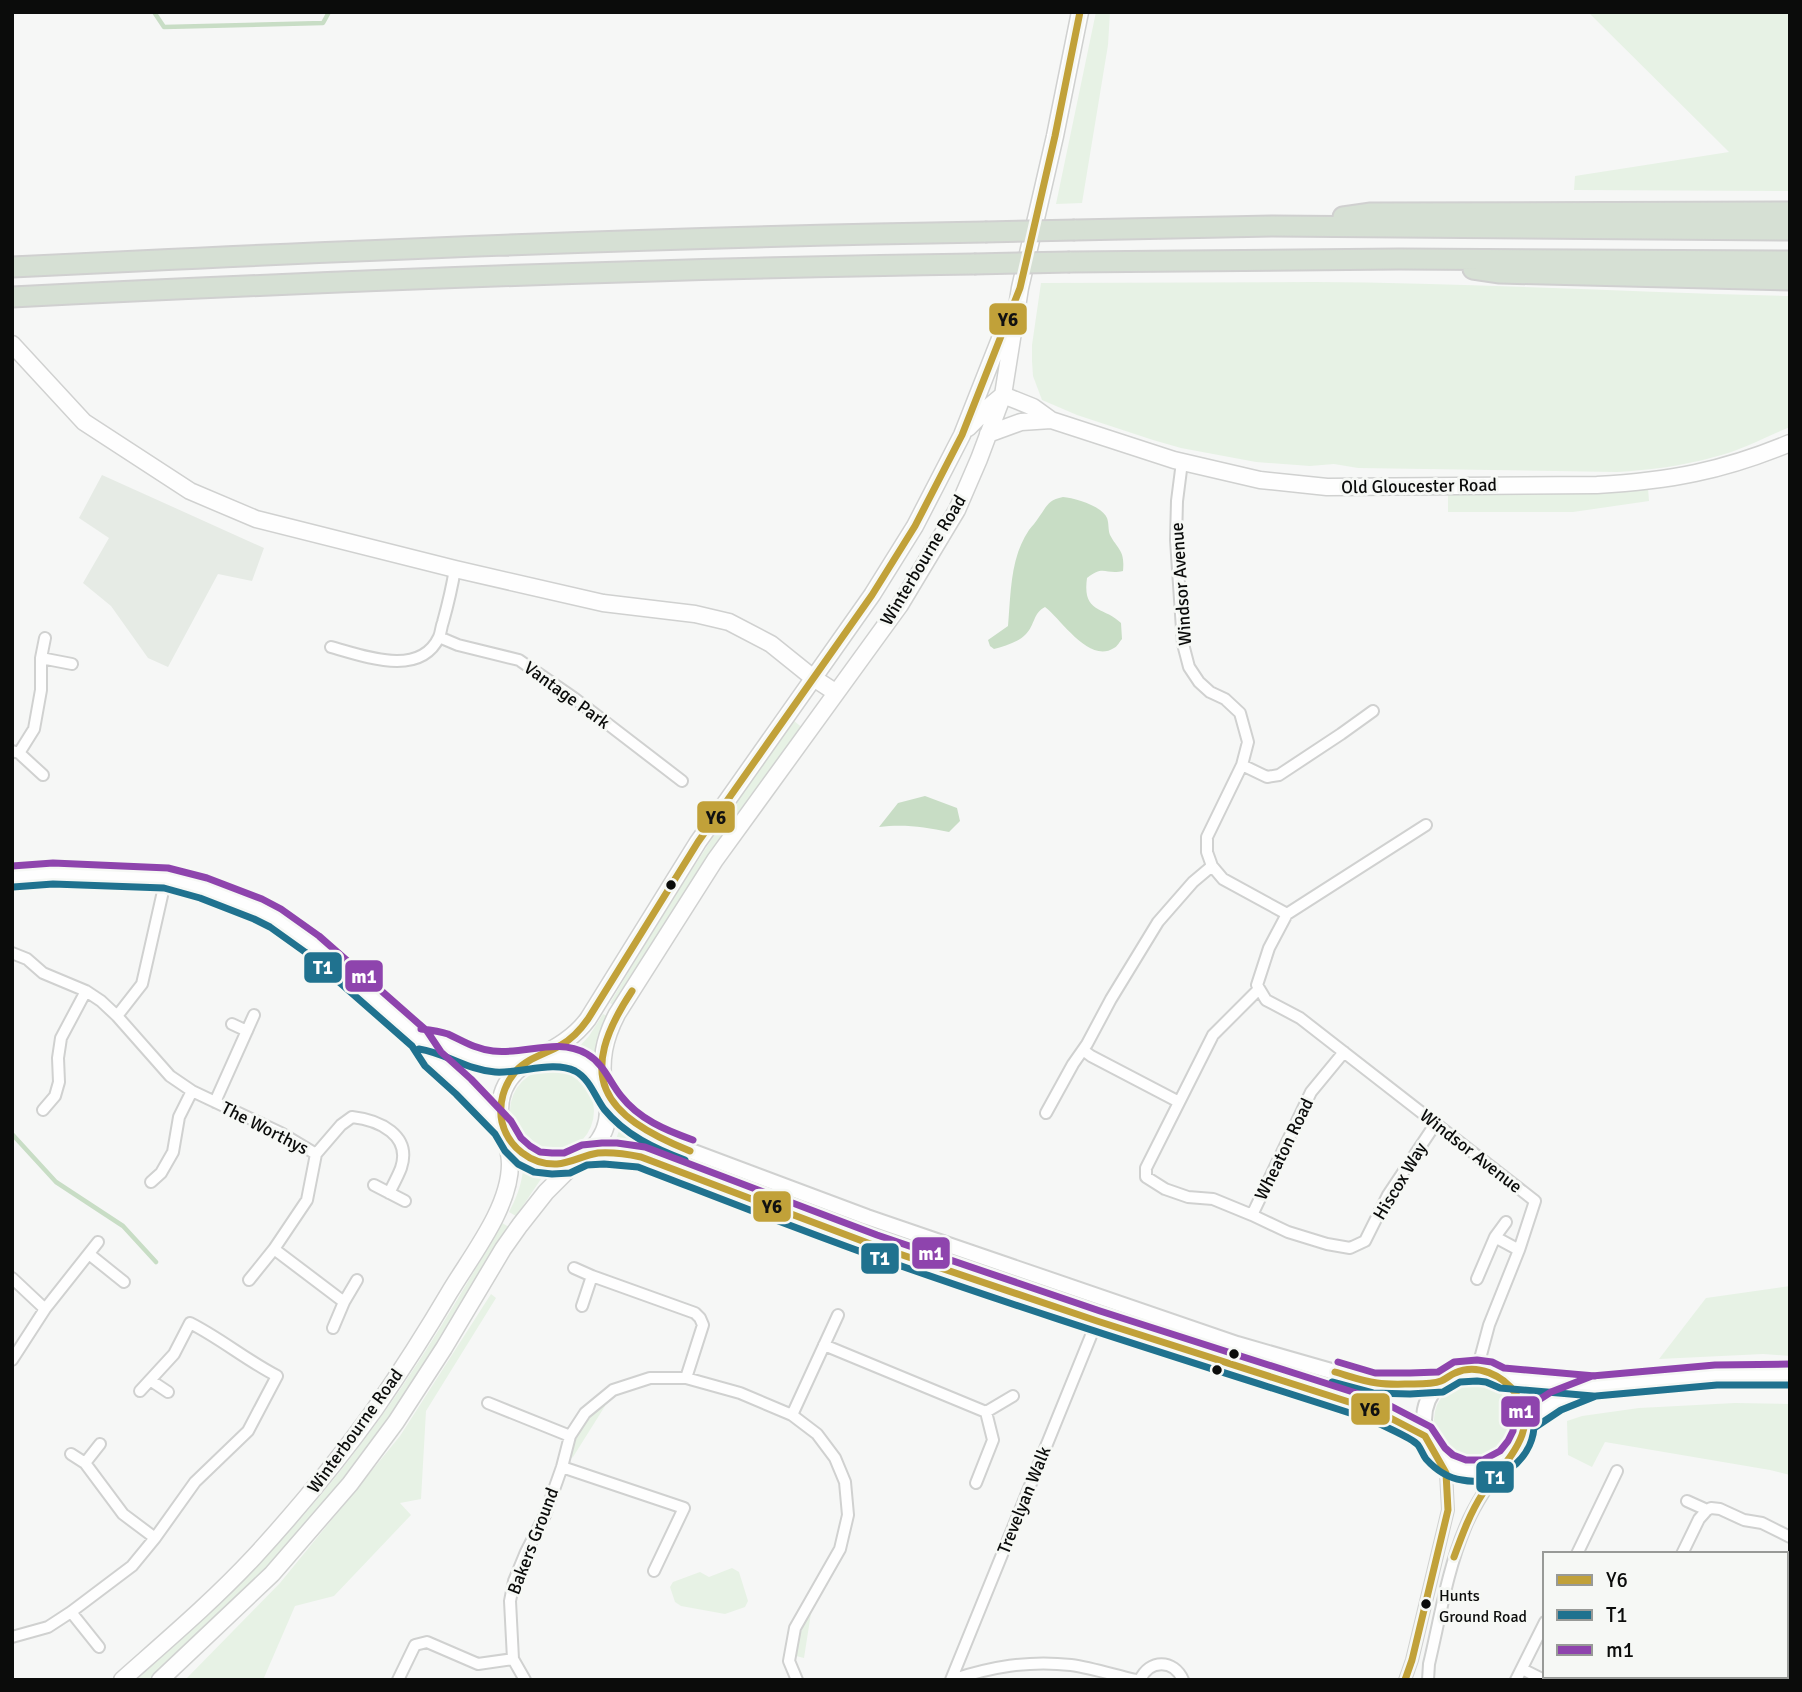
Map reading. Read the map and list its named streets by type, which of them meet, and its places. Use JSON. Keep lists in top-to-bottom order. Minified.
{"streets":{"main road":["Old Gloucester Road","Winterbourne Road"],"street":["Windsor Avenue","Vantage Park","The Worthys","Wheaton Road","Hiscox Way","Trevelyan Walk","Bakers Ground"]},"crossings":[["Old Gloucester Road","Winterbourne Road"],["Old Gloucester Road","Windsor Avenue"],["Windsor Avenue","Wheaton Road"],["Windsor Avenue","Hiscox Way"],["Wheaton Road","Hiscox Way"]],"places":["Hunts Ground Road"],"lines":["transit line Y6","transit line m1","transit line T1"],"legend":["Y6","T1","m1"]}
